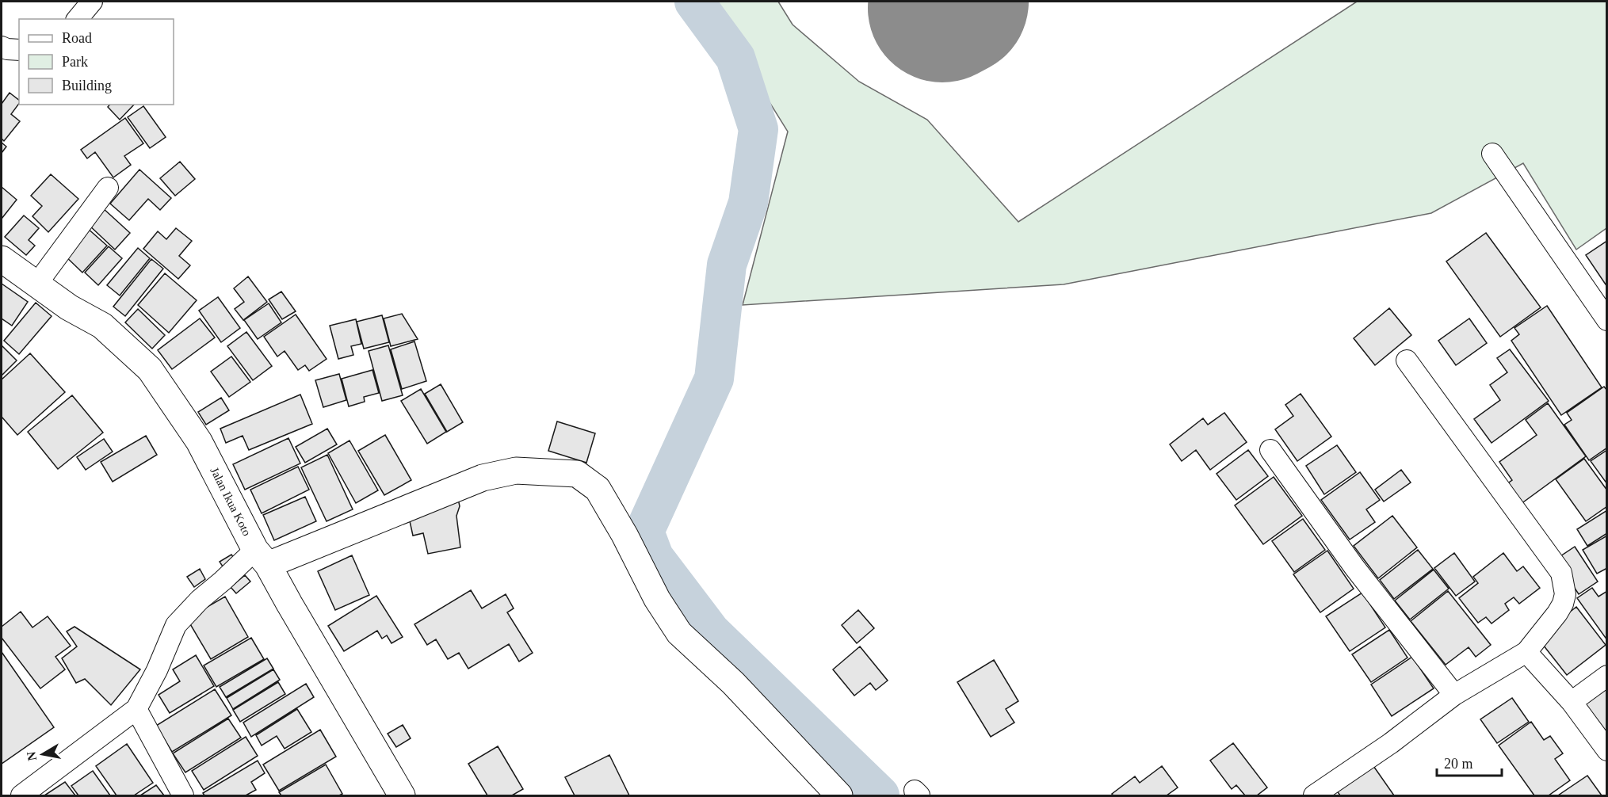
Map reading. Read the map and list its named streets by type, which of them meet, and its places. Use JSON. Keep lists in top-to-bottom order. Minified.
{"streets":{"street":["Jalan Ikua Koto"]},"legend":["Road","Park","Building"],"scale_bar":"20 m","north":"left"}
